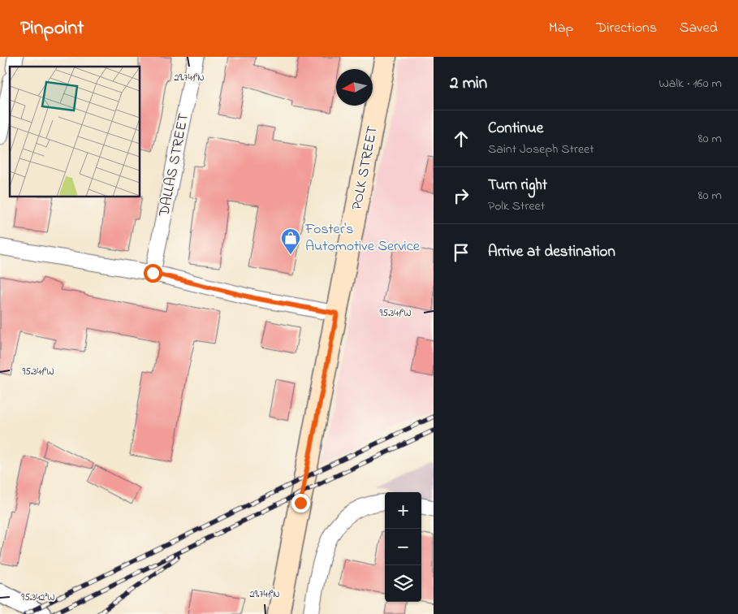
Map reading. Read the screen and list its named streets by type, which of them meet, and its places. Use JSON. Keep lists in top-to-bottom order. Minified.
{"streets":{"main road":["POLK STREET"],"street":["DALLAS STREET"]},"places":{"shop":["Foster's Automotive Service"]},"north":"left","page":{"header":"Pinpoint","nav":["Map","Directions","Saved"],"heading":["2 min","Walk · 160 m"],"list":[["Continue","Saint Joseph Street","80 m"],["Turn right","Polk Street","80 m"],"Arrive at destination"],"map_buttons":["+","−"]},"coordinates":["29.741°N","95.341°W","95.342°W"]}
